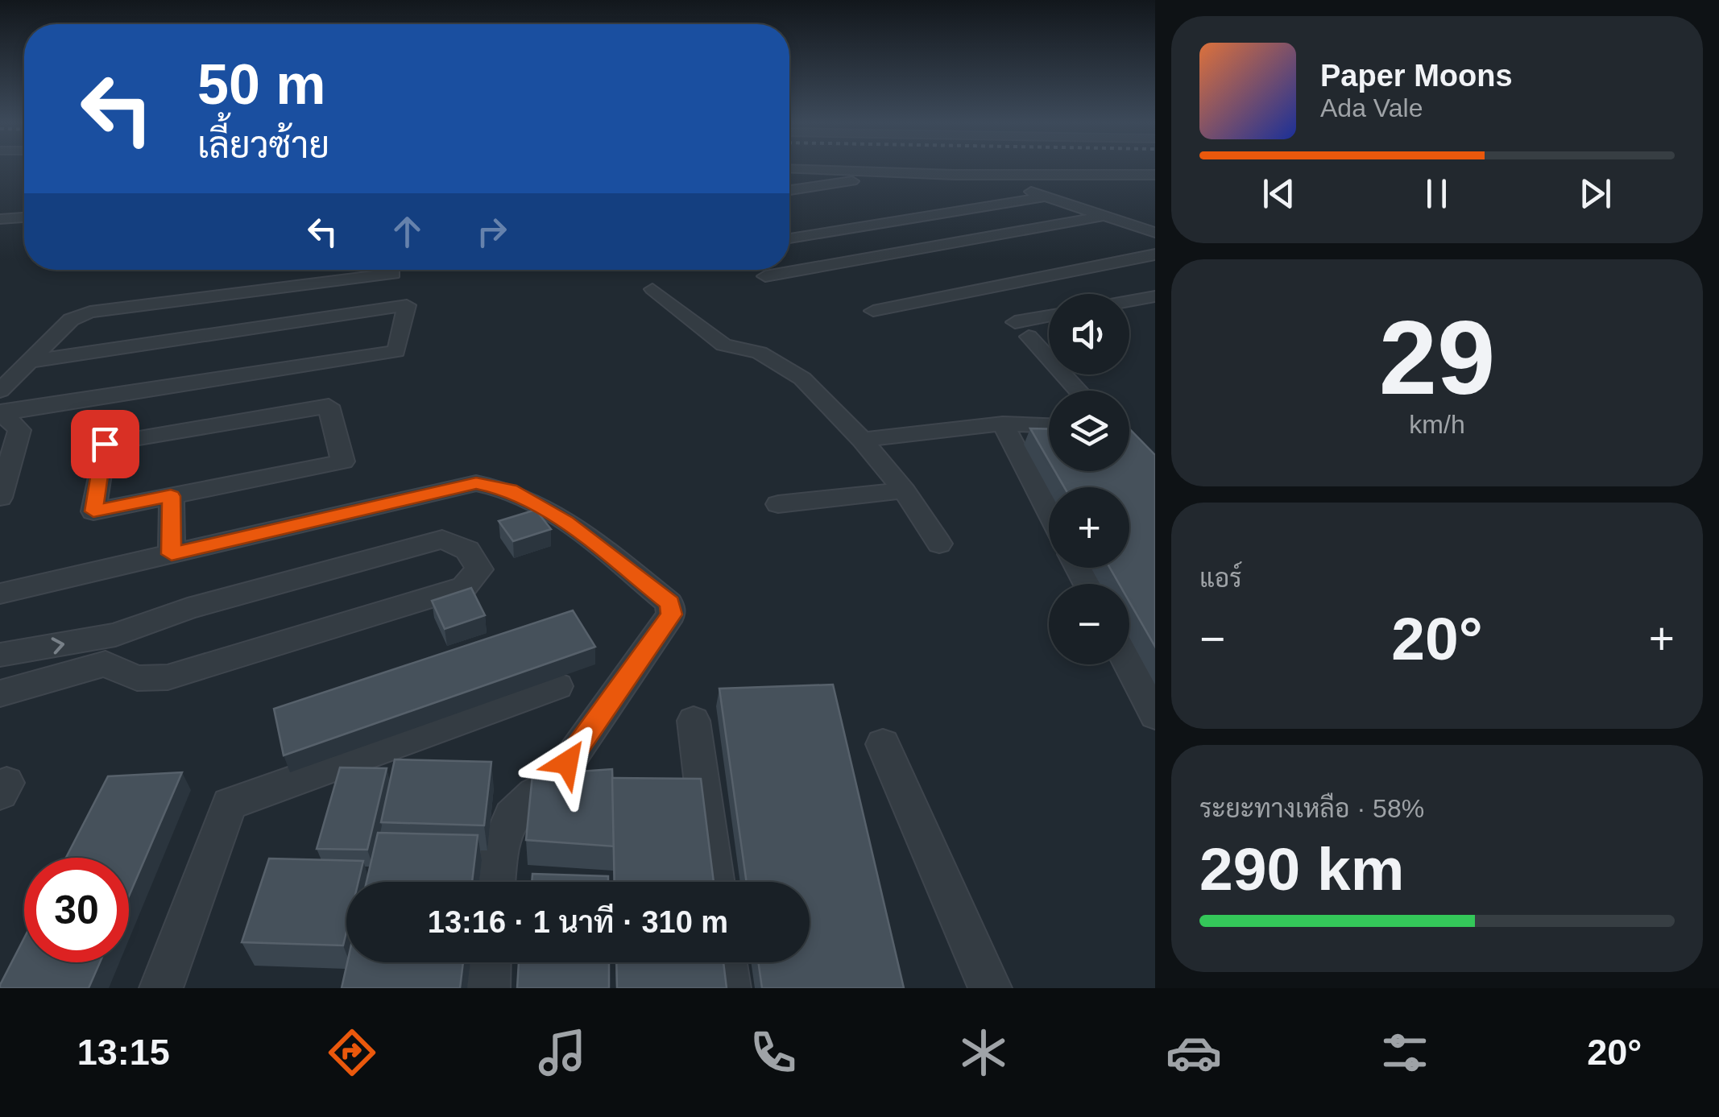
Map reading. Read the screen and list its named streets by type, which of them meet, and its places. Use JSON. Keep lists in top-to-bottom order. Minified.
{"page":{"turn":["50 m","เลี้ยวซ้าย"],"song":["Paper Moons","Ada Vale"],"tile":[["29","km/h"],"แอร์",["ระยะทางเหลือ · 58%","290 km"]],"map_buttons":["+","−"],"heat":["−","20°","+"],"limit":"30","trip":"13:16 · 1 นาที · 310 m","tabs":["13:15","20°"]}}
